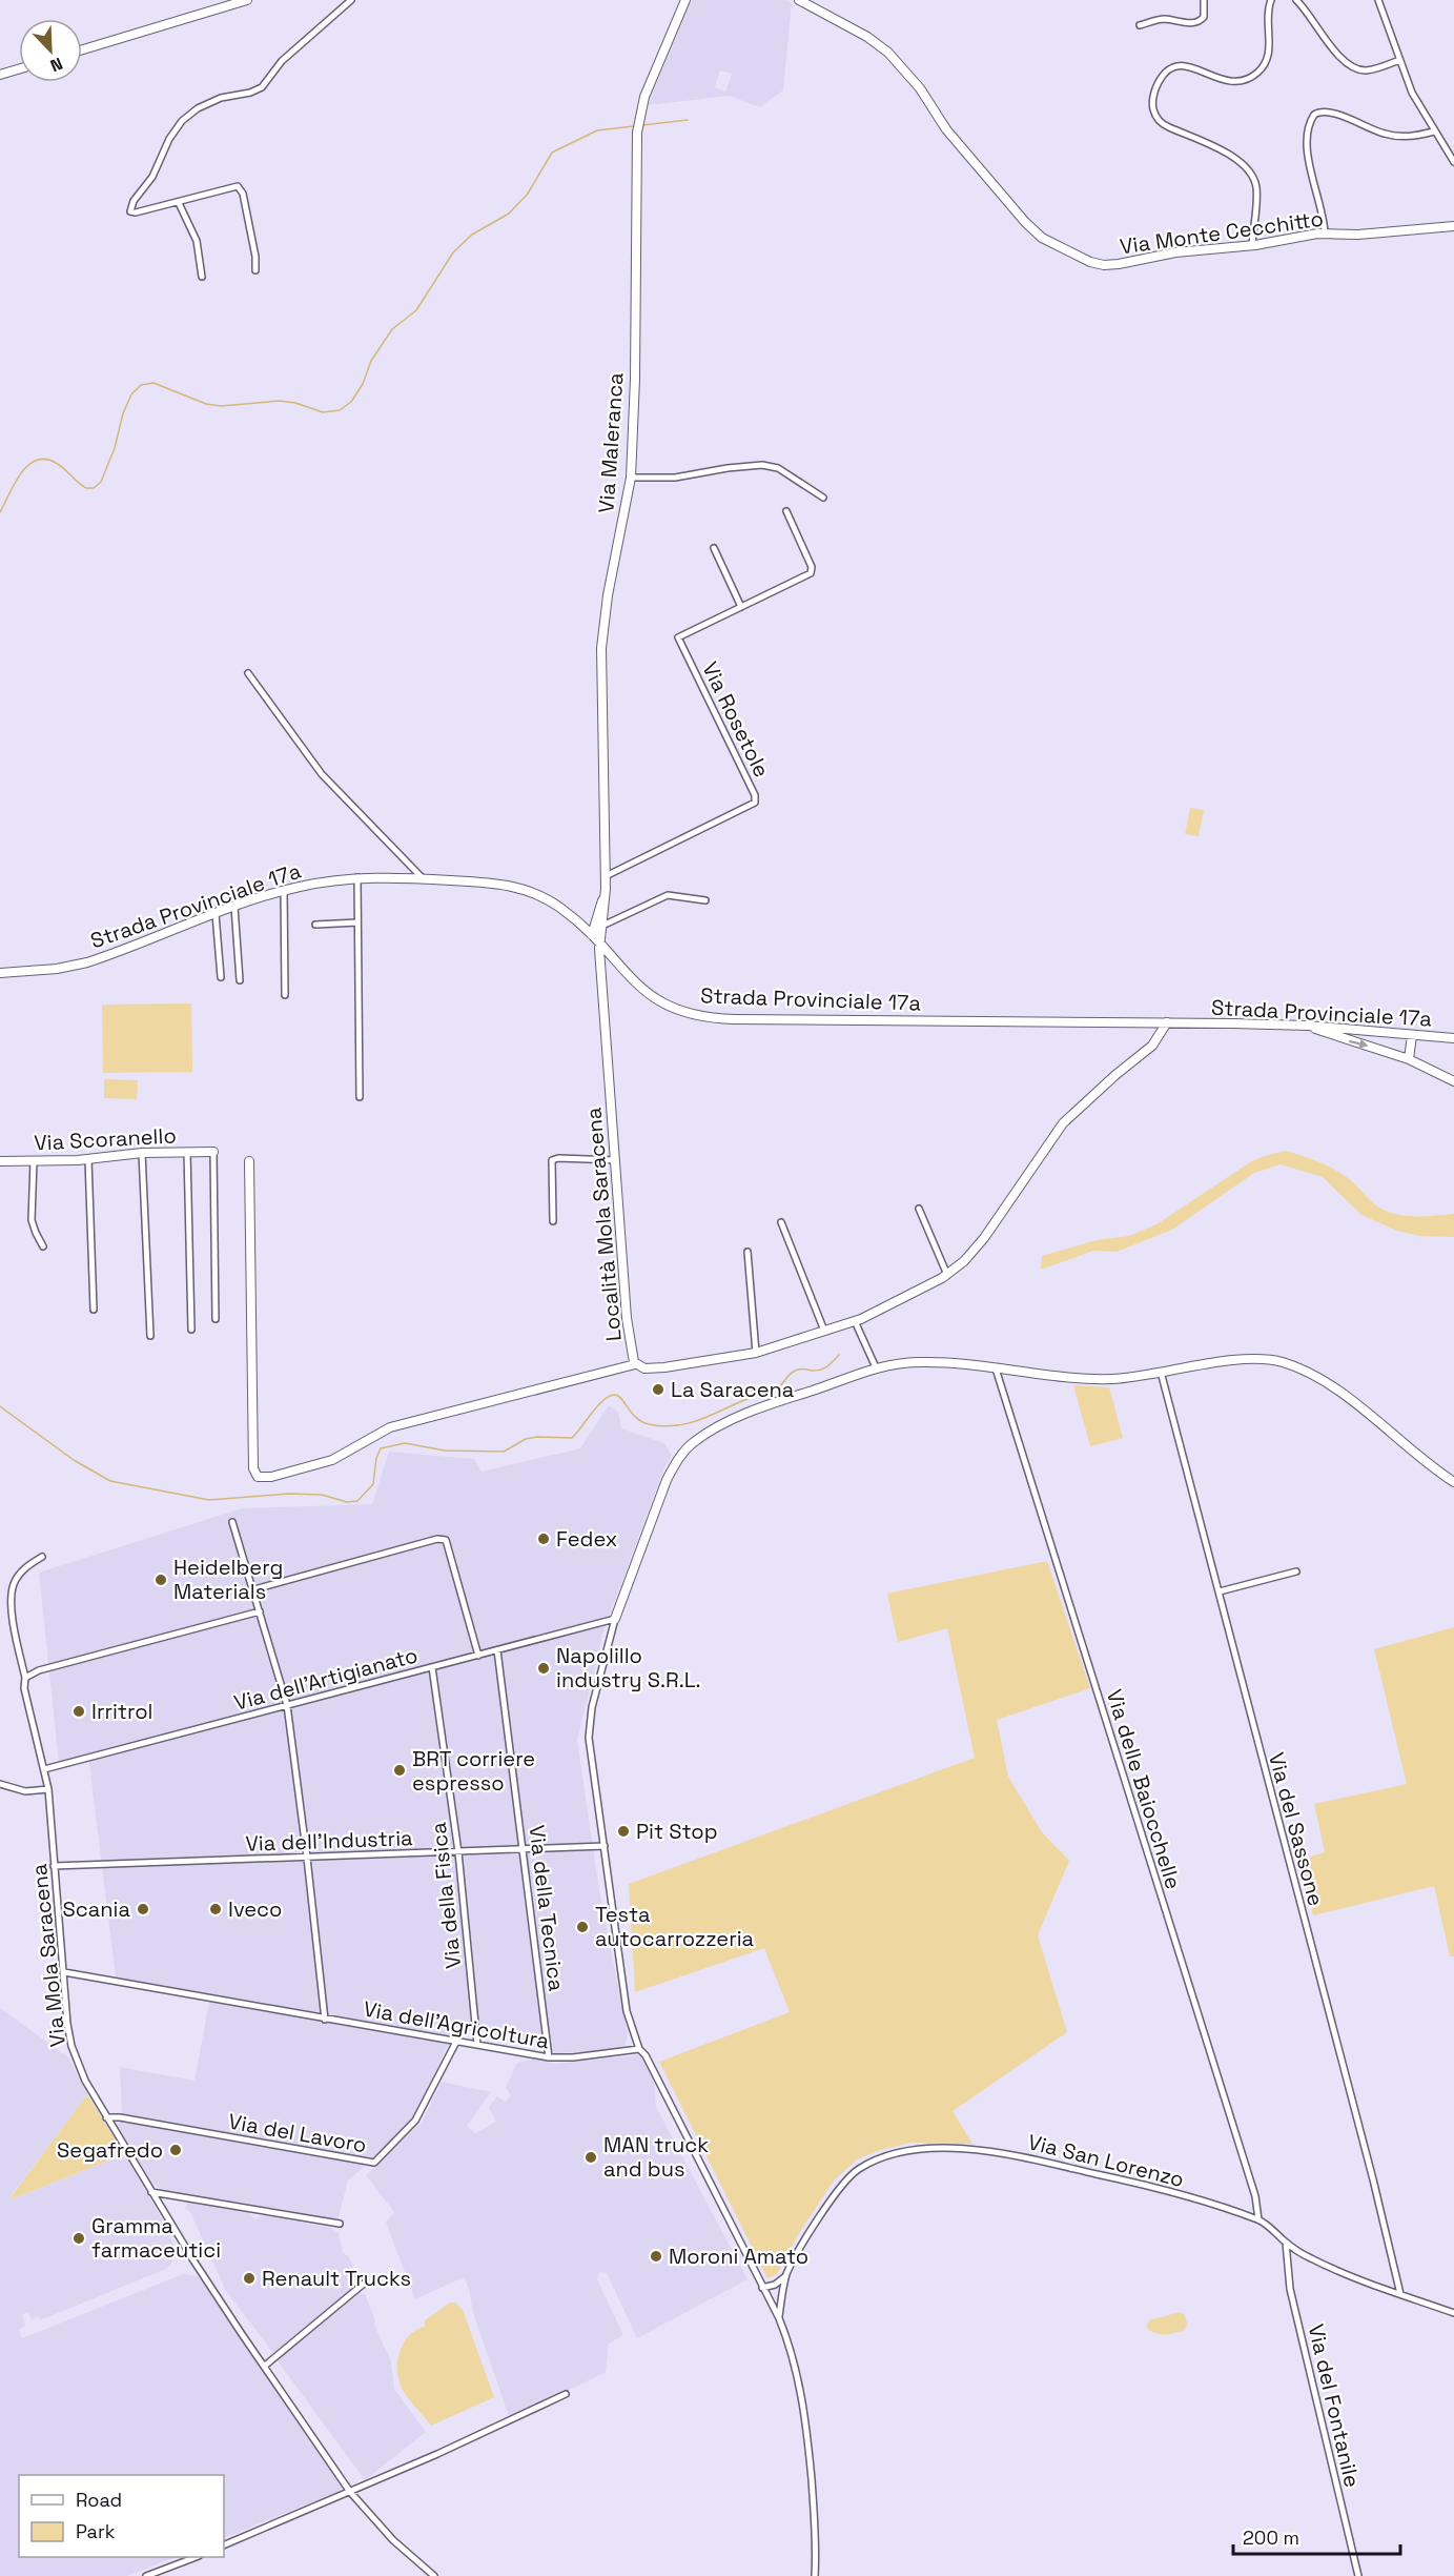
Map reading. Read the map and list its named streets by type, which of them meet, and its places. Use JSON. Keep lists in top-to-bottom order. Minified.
{"streets":{"street":["Via Monte Cecchitto","Via Maleranca","Via Rosetole","Strada Provinciale 17a","Via Scoranello","Località Mola Saracena","Via dell'Artigianato","Via delle Baiocchelle","Via del Sassone","Via dell'Industria","Via della Fisica","Via della Tecnica","Via Mola Saracena","Via dell'Agricoltura","Via del Lavoro","Via San Lorenzo","Via del Fontanile"]},"crossings":[["Via Maleranca","Via Rosetole"],["Via Maleranca","Località Mola Saracena"],["Strada Provinciale 17a","Località Mola Saracena"],["Via dell'Artigianato","Via della Fisica"],["Via dell'Artigianato","Via della Tecnica"],["Via dell'Artigianato","Via Mola Saracena"],["Via delle Baiocchelle","Via San Lorenzo"],["Via del Sassone","Via San Lorenzo"],["Via dell'Industria","Via della Fisica"],["Via dell'Industria","Via della Tecnica"],["Via dell'Industria","Via Mola Saracena"],["Via della Fisica","Via dell'Agricoltura"],["Via della Tecnica","Via dell'Agricoltura"],["Via Mola Saracena","Via dell'Agricoltura"],["Via Mola Saracena","Via del Lavoro"],["Via dell'Agricoltura","Via del Lavoro"],["Via San Lorenzo","Via del Fontanile"]],"places":["La Saracena","Fedex","Heidelberg Materials","Napolillo industry S.R.L.","Irritrol","BRT corriere espresso","Pit Stop","Scania","Iveco","Testa autocarrozzeria","Segafredo","MAN truck and bus","Gramma farmaceutici","Moroni Amato","Renault Trucks"],"legend":["Road","Park"],"scale_bar":"200 m","north":"bottom right"}
